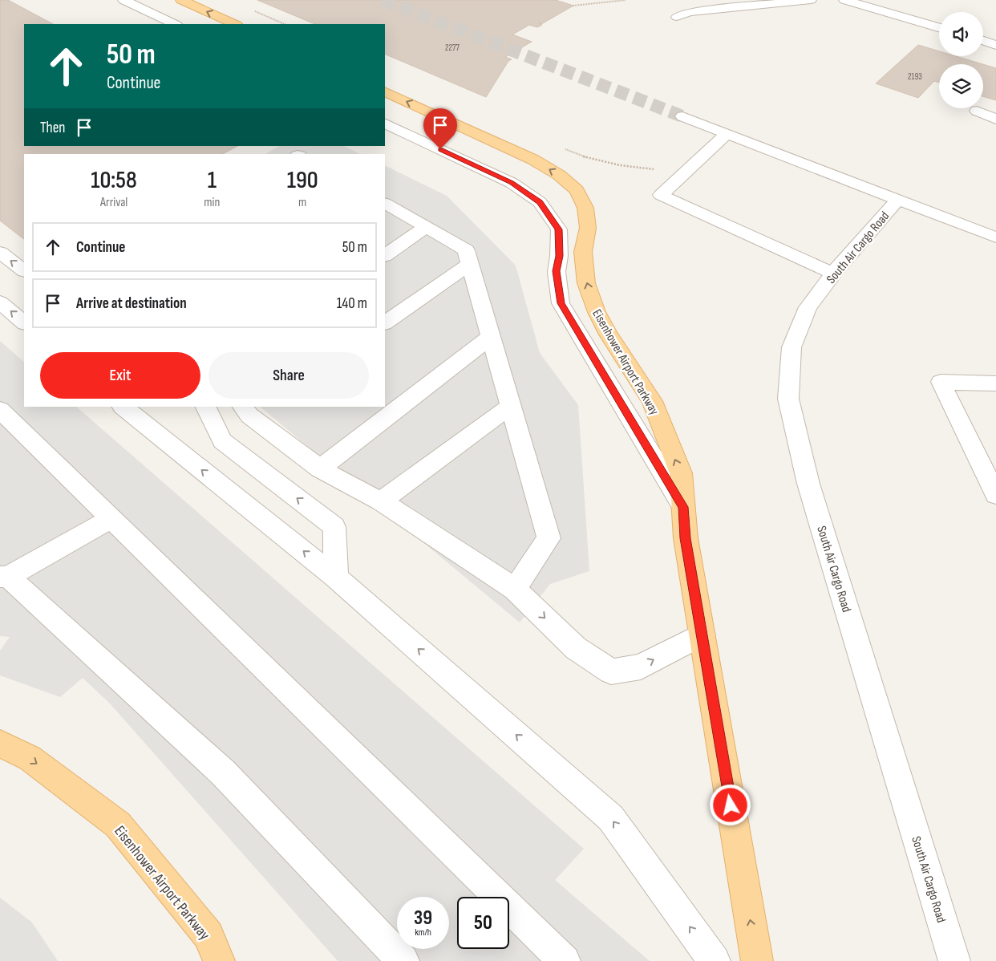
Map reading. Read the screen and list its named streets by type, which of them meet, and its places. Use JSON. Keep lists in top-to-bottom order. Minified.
{"streets":{"main road":["Eisenhower Airport Parkway"],"street":["South Air Cargo Road"]},"house_numbers":["2277","2193"],"page":{"turn":["50 m","Continue"],"then":"Then","eta":["10:58","Arrival","1","min","190","m"],"list":[{"name":"Continue","value":"50 m"},{"name":"Arrive at destination","value":"140 m"}],"buttons":["Exit","Share"],"speed":"39 km/h","limit":"50"}}
